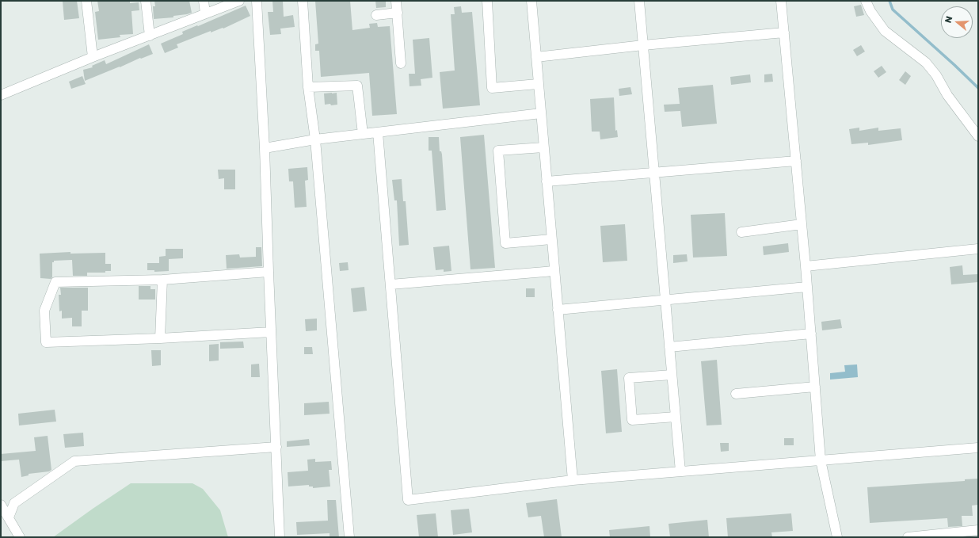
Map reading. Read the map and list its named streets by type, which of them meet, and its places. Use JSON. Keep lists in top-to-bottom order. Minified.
{"north":"left"}
